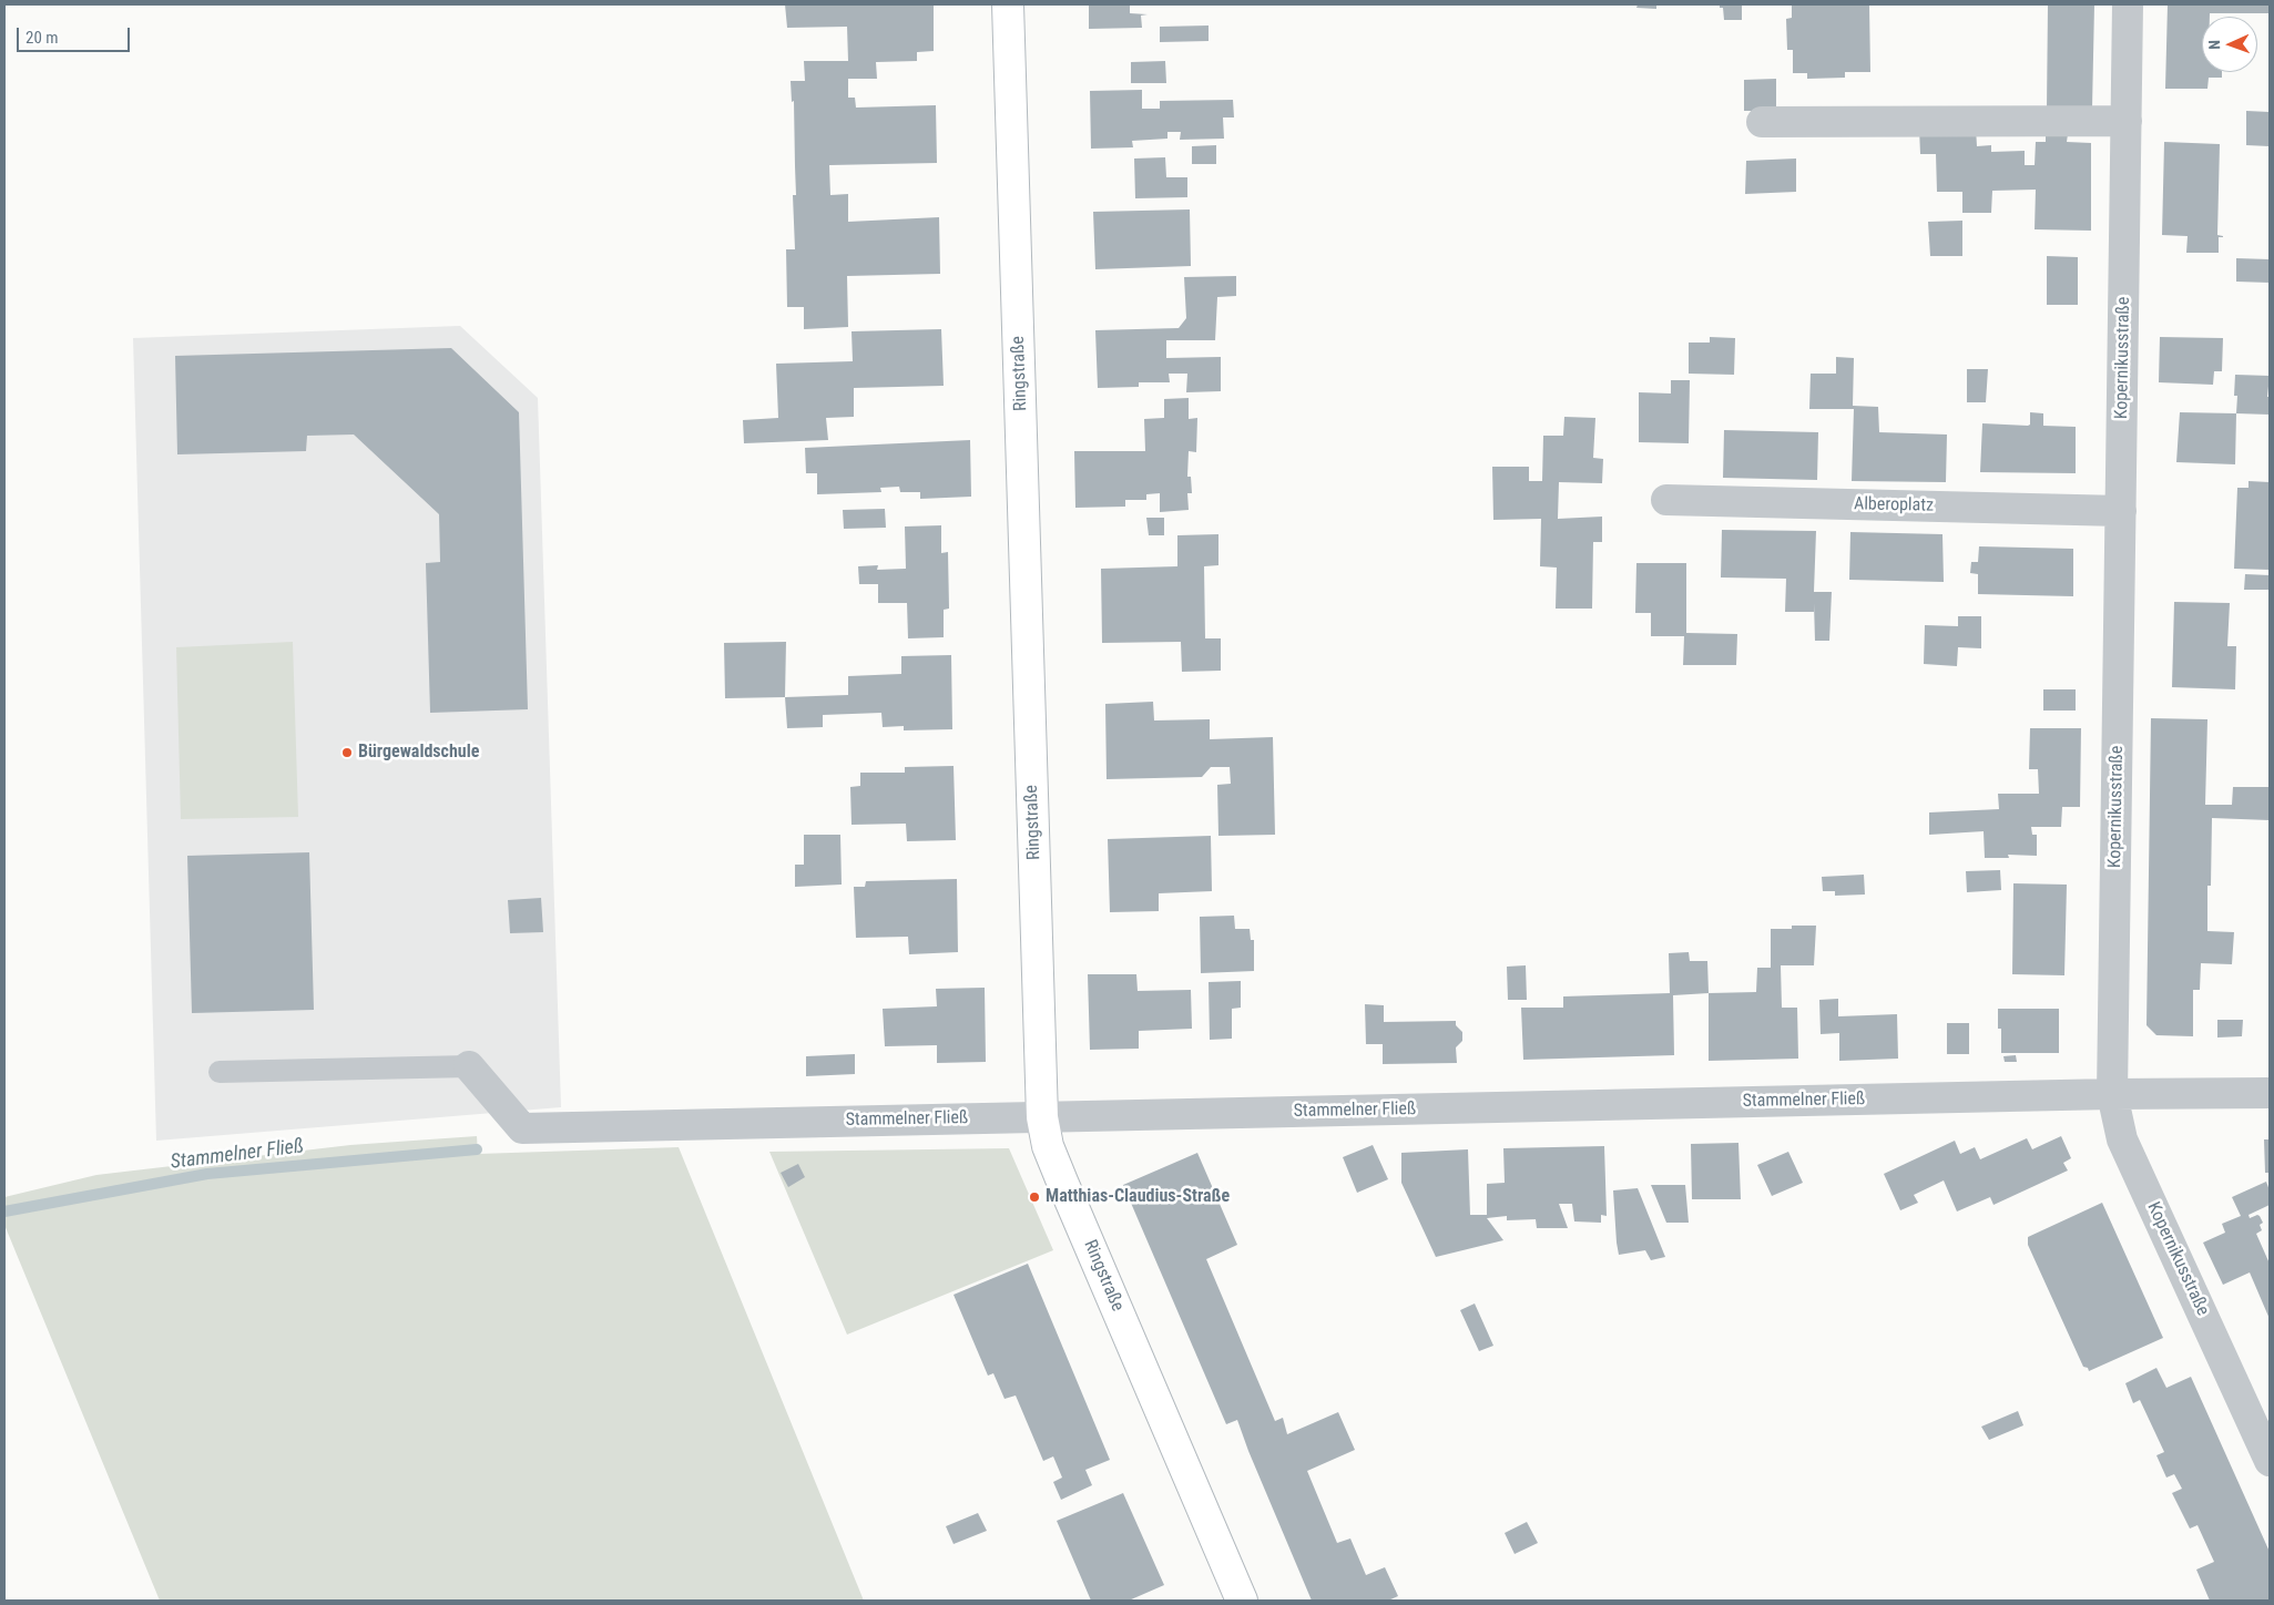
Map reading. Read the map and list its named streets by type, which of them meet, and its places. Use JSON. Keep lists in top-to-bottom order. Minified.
{"streets":{"main road":["Ringstraße"],"street":["Kopernikusstraße","Alberoplatz","Stammelner Fließ"]},"crossings":[["Kopernikusstraße","Alberoplatz"],["Kopernikusstraße","Stammelner Fließ"],["Ringstraße","Stammelner Fließ"]],"water":["Stammelner Fließ"],"places":["Bürgewaldschule","Matthias-Claudius-Straße"],"scale_bar":"20 m","north":"left"}
